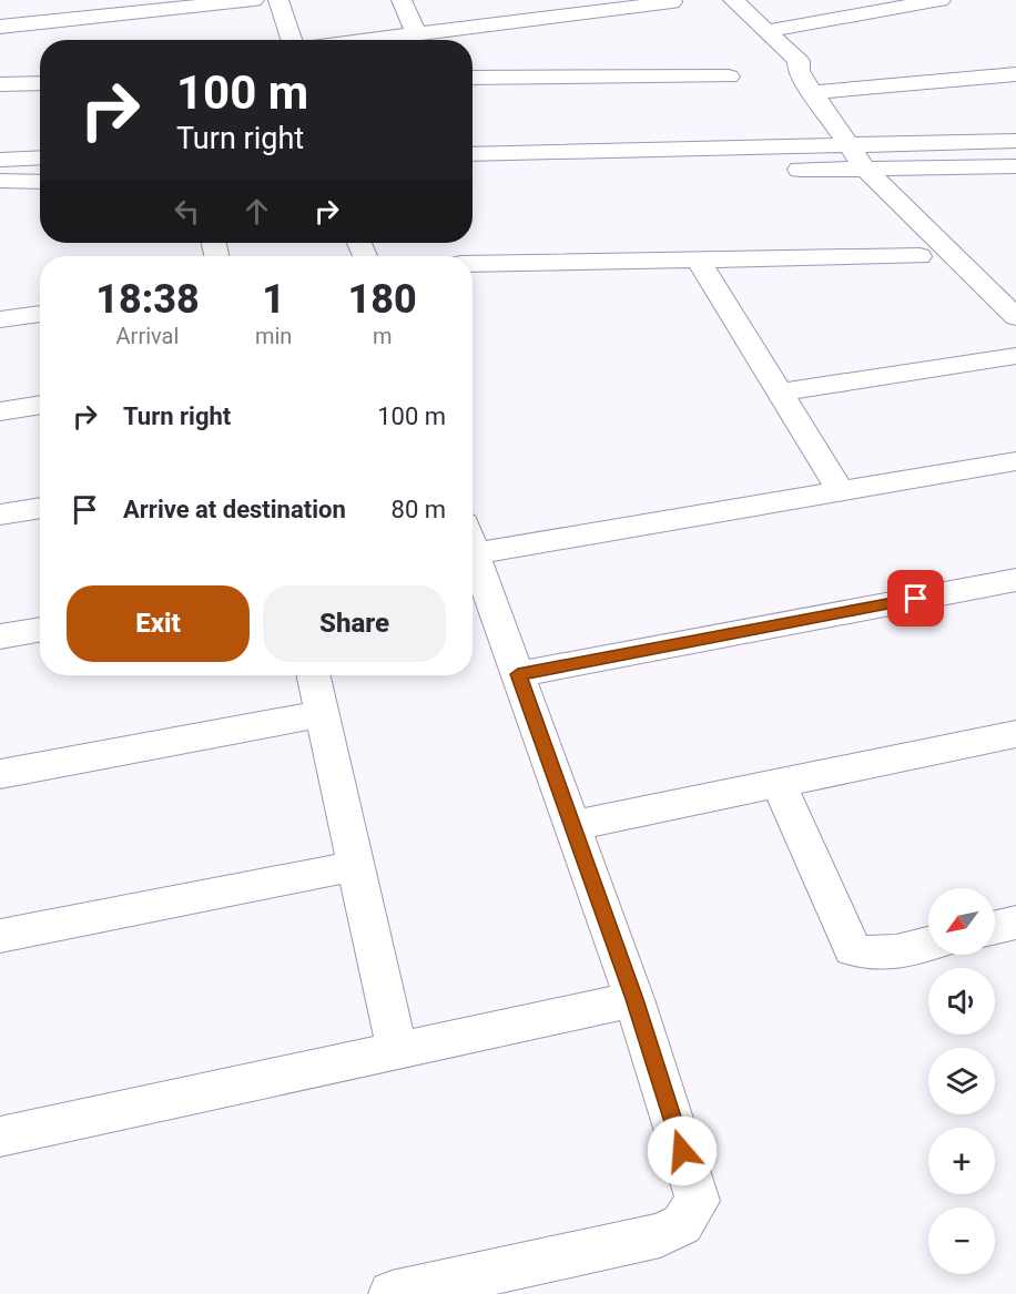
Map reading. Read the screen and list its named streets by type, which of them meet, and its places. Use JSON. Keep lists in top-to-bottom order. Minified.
{"north":"bottom left","page":{"turn":["100 m","Turn right"],"eta":["18:38","Arrival","1","min","180","m"],"list":[{"name":"Turn right","value":"100 m"},{"name":"Arrive at destination","value":"80 m"}],"buttons":["Exit","Share"],"map_buttons":["+","−"]}}
